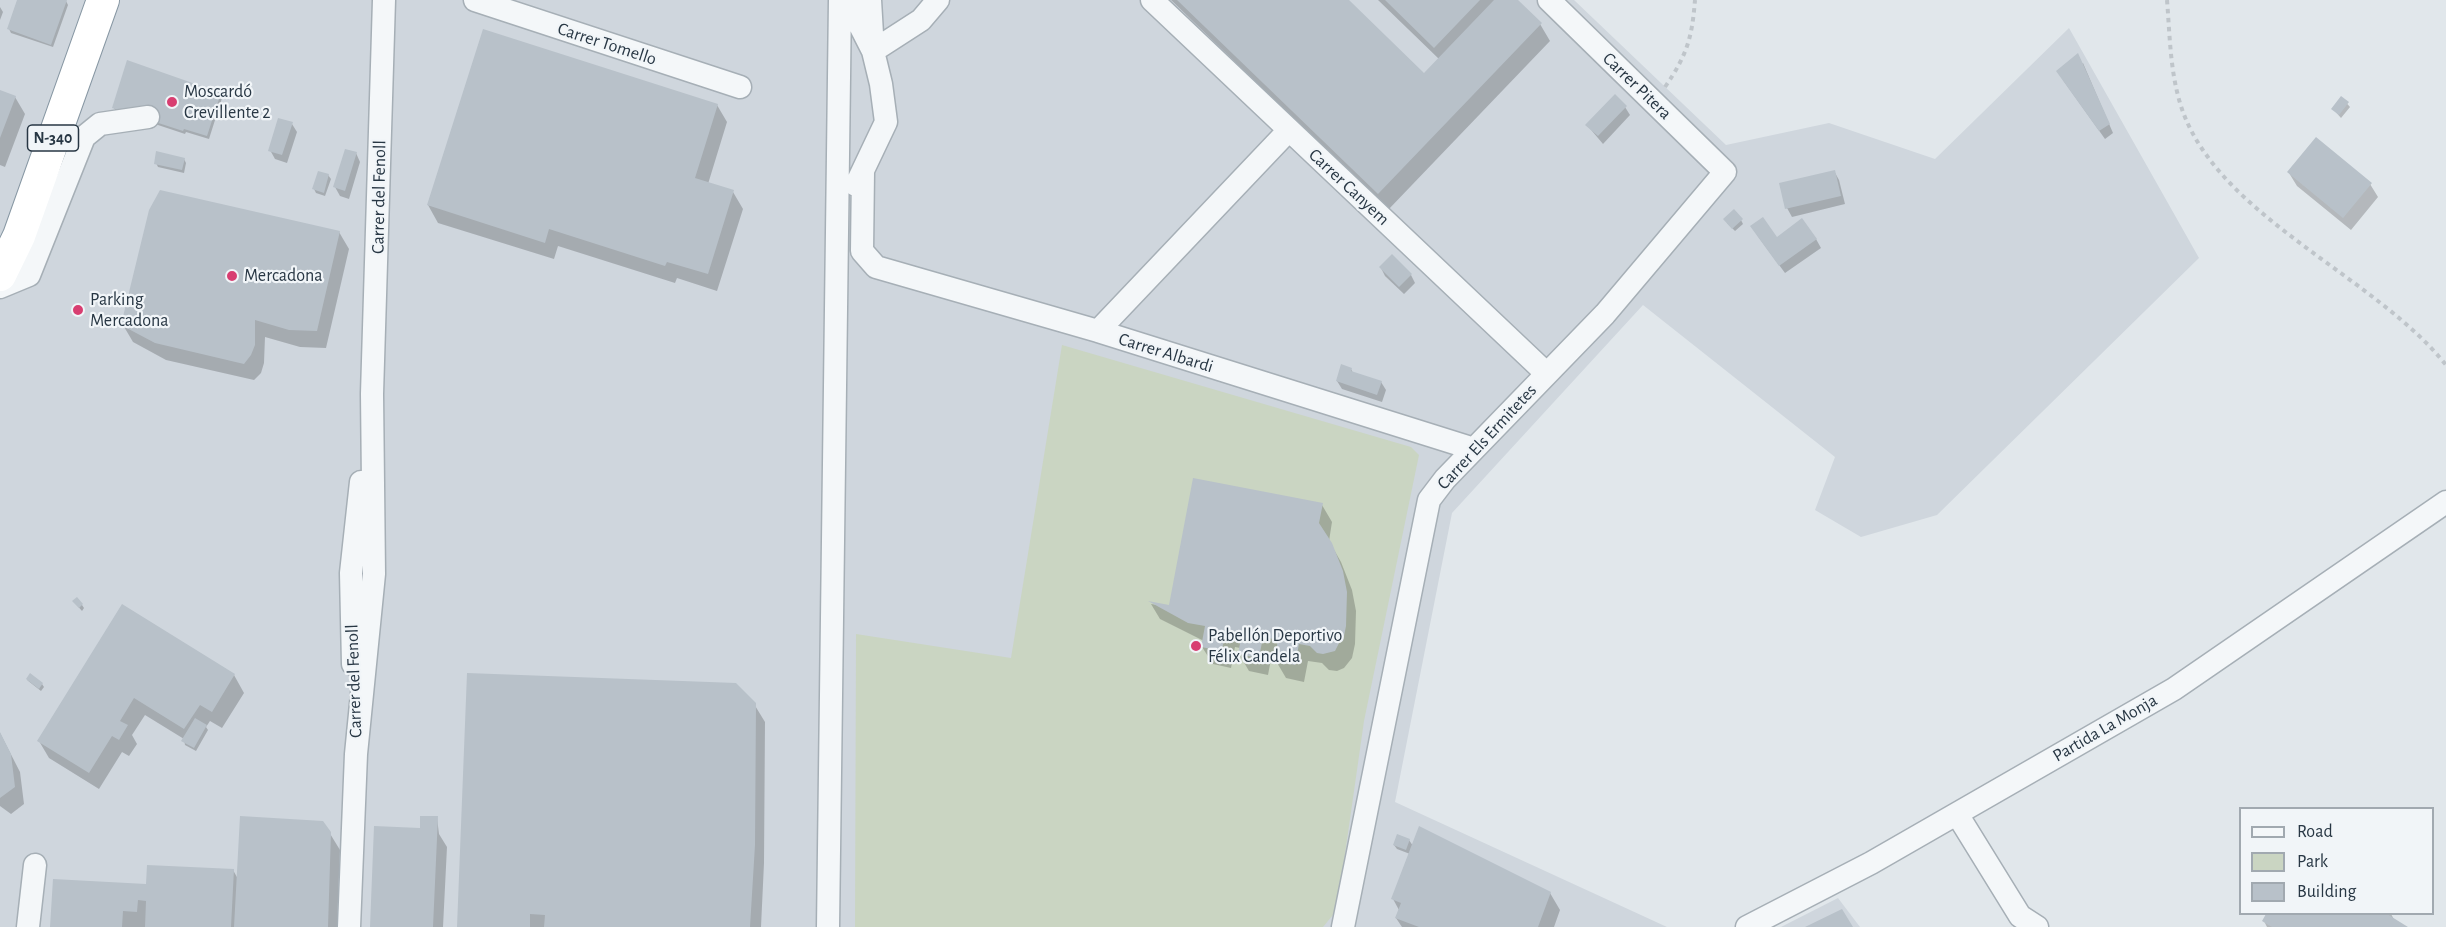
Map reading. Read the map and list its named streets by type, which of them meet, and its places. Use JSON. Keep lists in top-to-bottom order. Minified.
{"streets":{"highway":["N-340"],"street":["Carrer Tomello","Carrer Pitera","Carrer Canyem","Carrer del Fenoll","Carrer Albardi","Carrer Els Ermitetes","Partida La Monja"]},"crossings":[["Carrer Pitera","Carrer Els Ermitetes"],["Carrer Canyem","Carrer Els Ermitetes"],["Carrer Albardi","Carrer Els Ermitetes"]],"places":["Moscardó Crevillente 2","Mercadona","Parking Mercadona","Pabellón Deportivo Félix Candela"],"legend":["Road","Park","Building"]}
